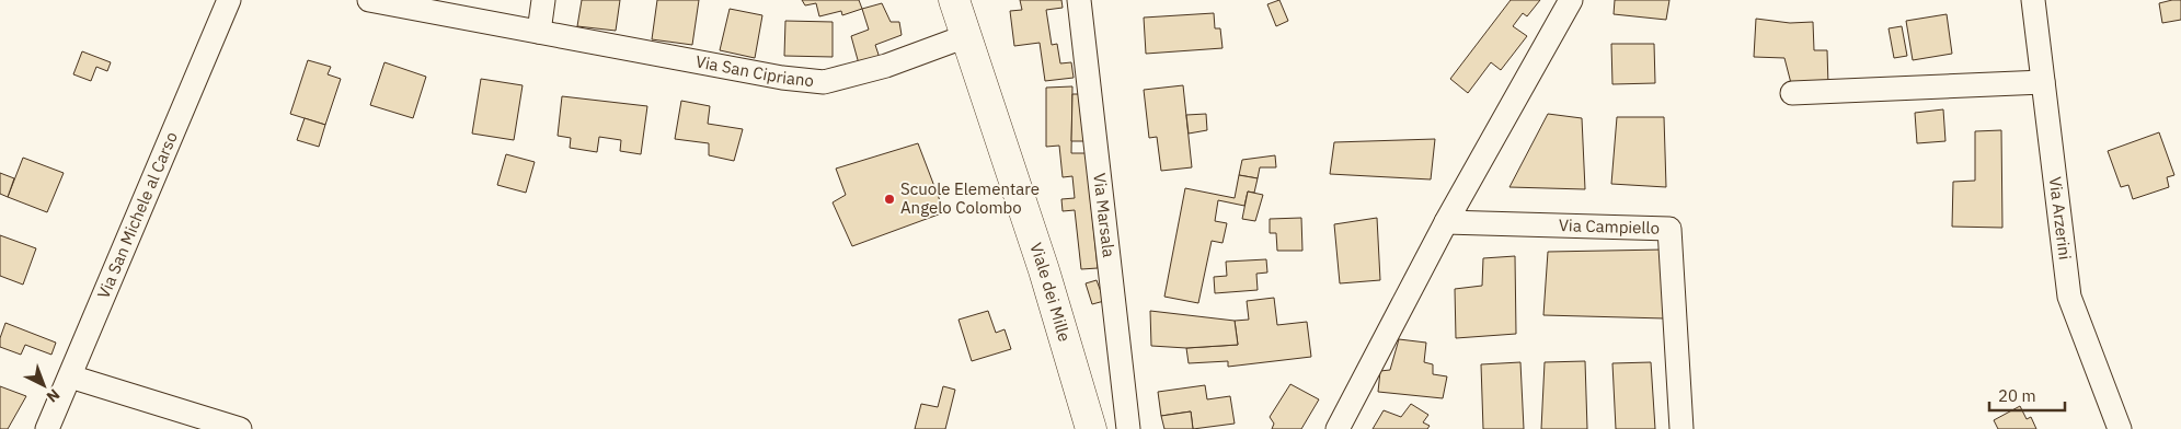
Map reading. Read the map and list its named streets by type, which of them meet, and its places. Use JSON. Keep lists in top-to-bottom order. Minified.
{"streets":{"main road":["Viale dei Mille"],"street":["Via San Cipriano","Via San Michele al Carso","Via Marsala","Via Arzerini","Via Campiello"]},"crossings":[["Via San Cipriano","Viale dei Mille"]],"places":["Scuole Elementare Angelo Colombo"],"scale_bar":"20 m","north":"bottom right"}
